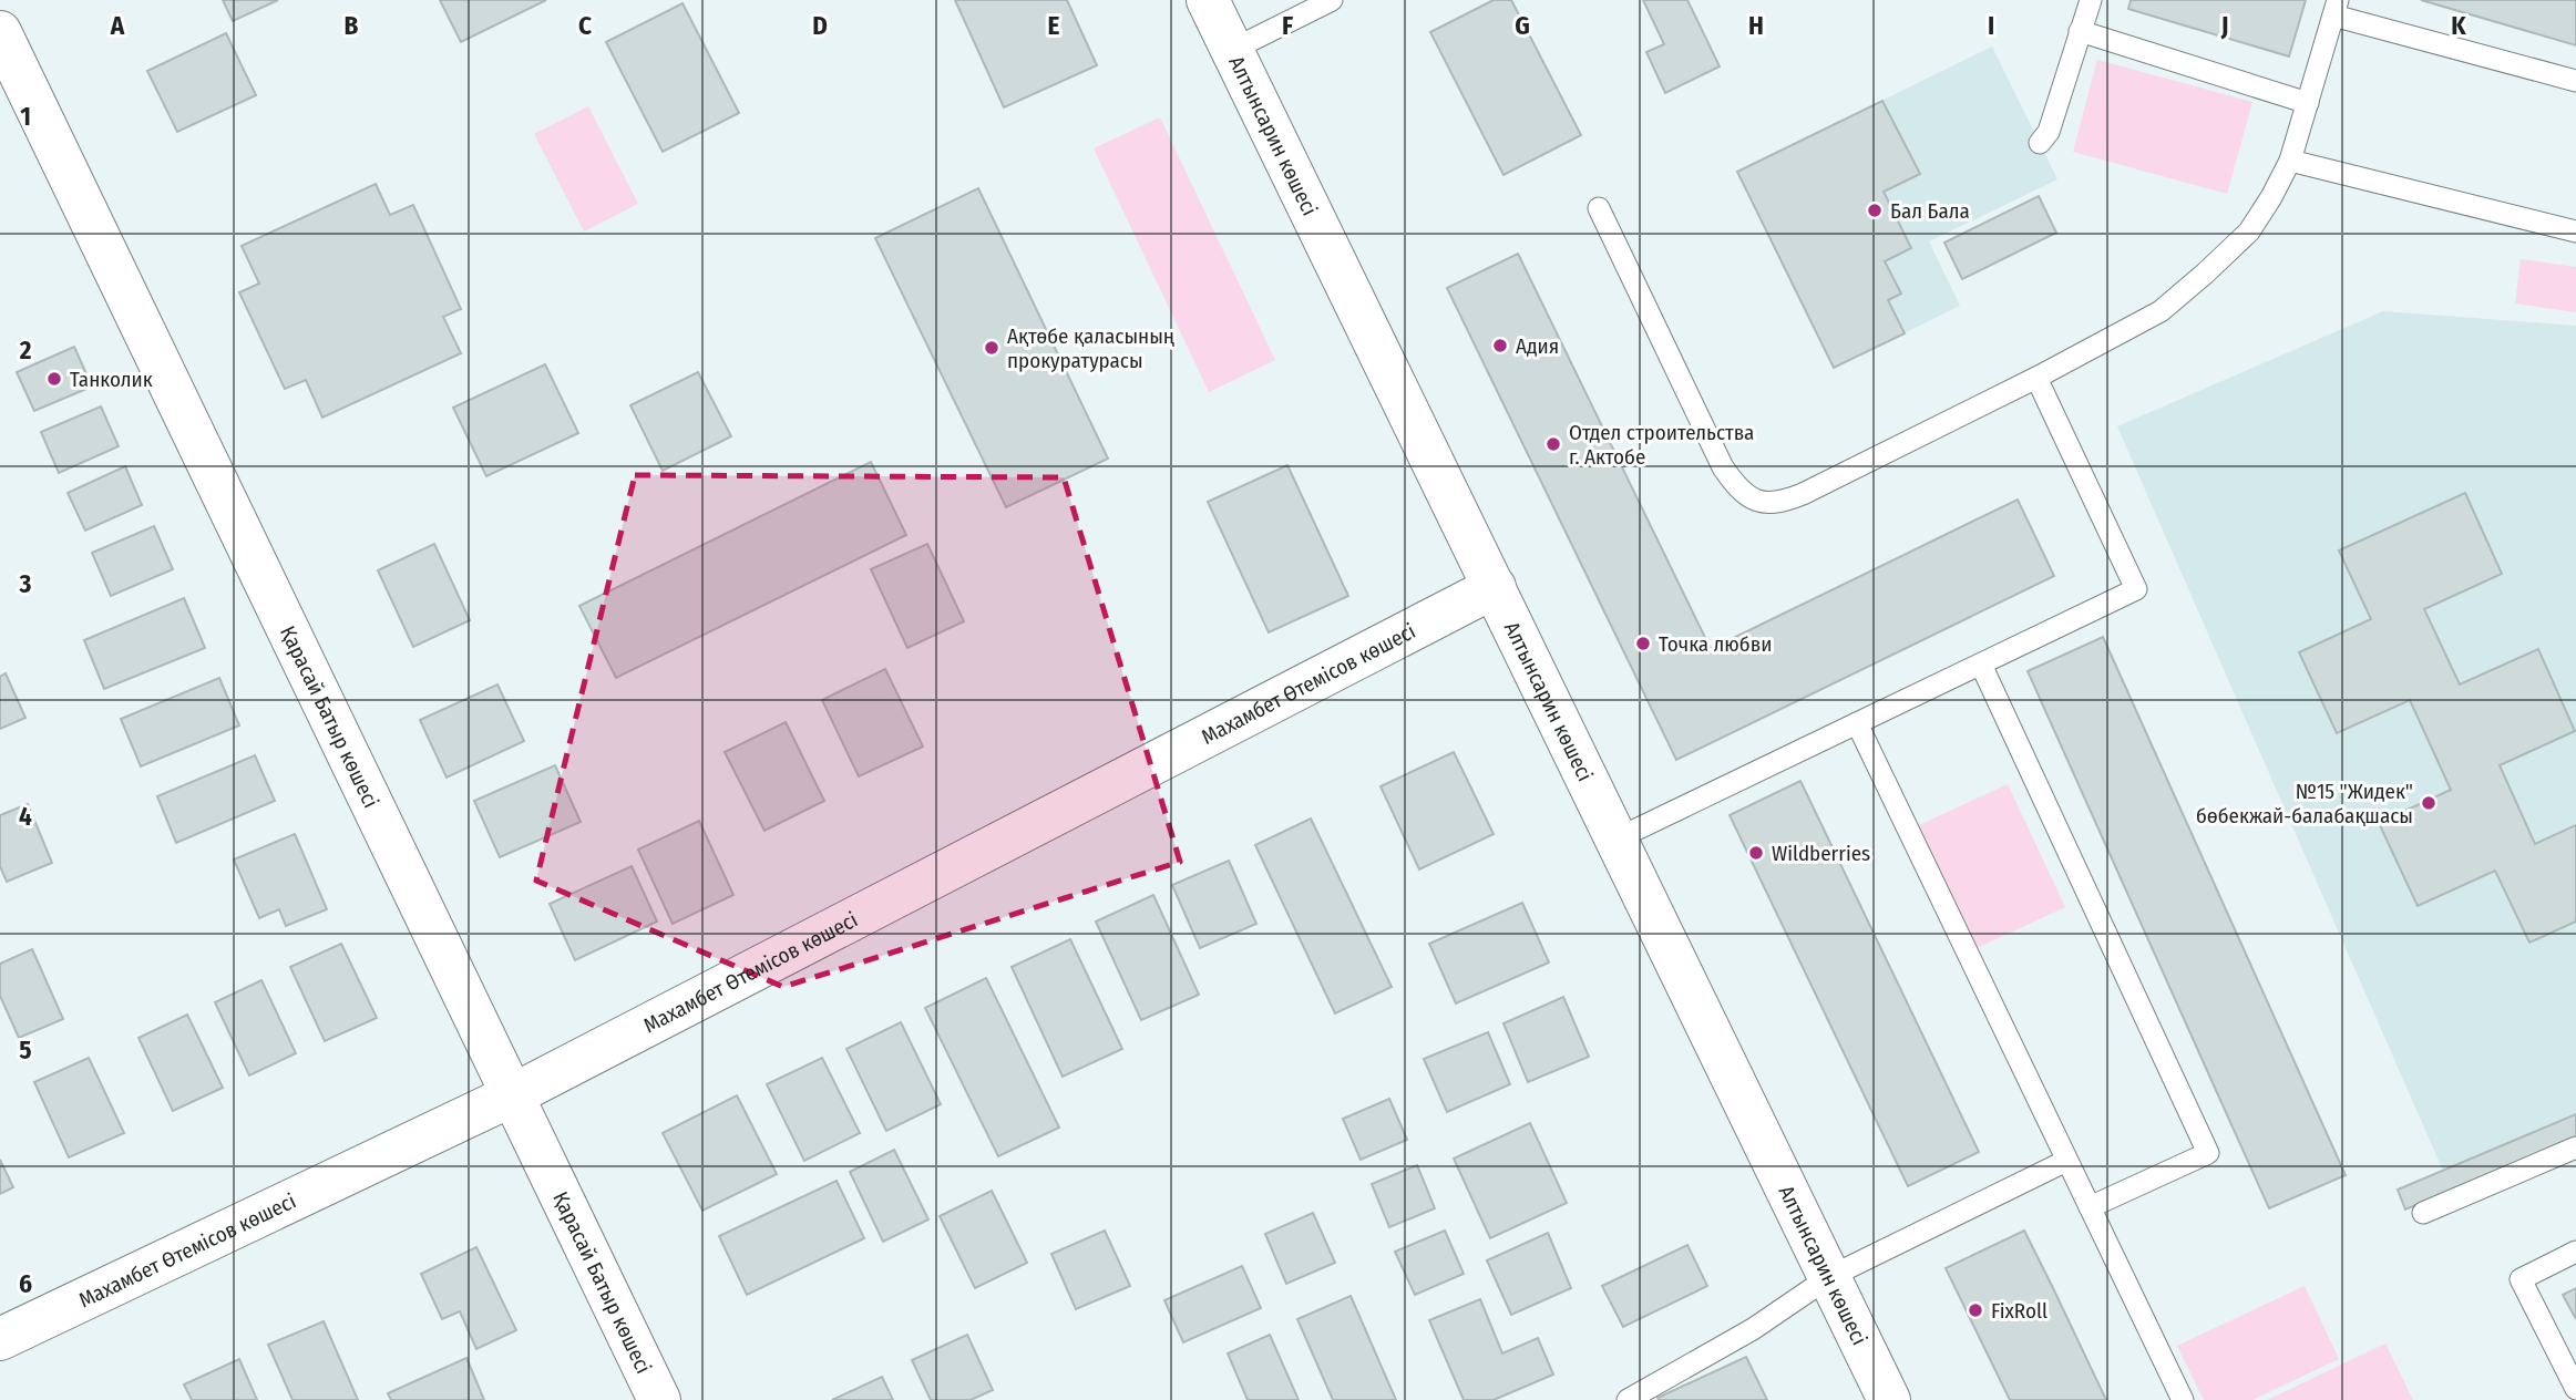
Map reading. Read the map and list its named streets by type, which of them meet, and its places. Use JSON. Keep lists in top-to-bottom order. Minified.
{"streets":{"street":["Алтынсарин көшесі","Махамбет Өтемісов көшесі","Қарасай Батыр көшесі"]},"crossings":[["Алтынсарин көшесі","Махамбет Өтемісов көшесі"],["Махамбет Өтемісов көшесі","Қарасай Батыр көшесі"]],"places":["Бал Бала","Адия","Ақтөбе қаласының прокуратурасы","Танколик","Отдел строительства г. Актобе","Точка любви","№15 \"Жидек\" бөбекжай-балабақшасы","Wildberries","FixRoll"],"grid":{"columns":["A","B","C","D","E","F","G","H","I","J","K"],"rows":["1","2","3","4","5","6"]}}
